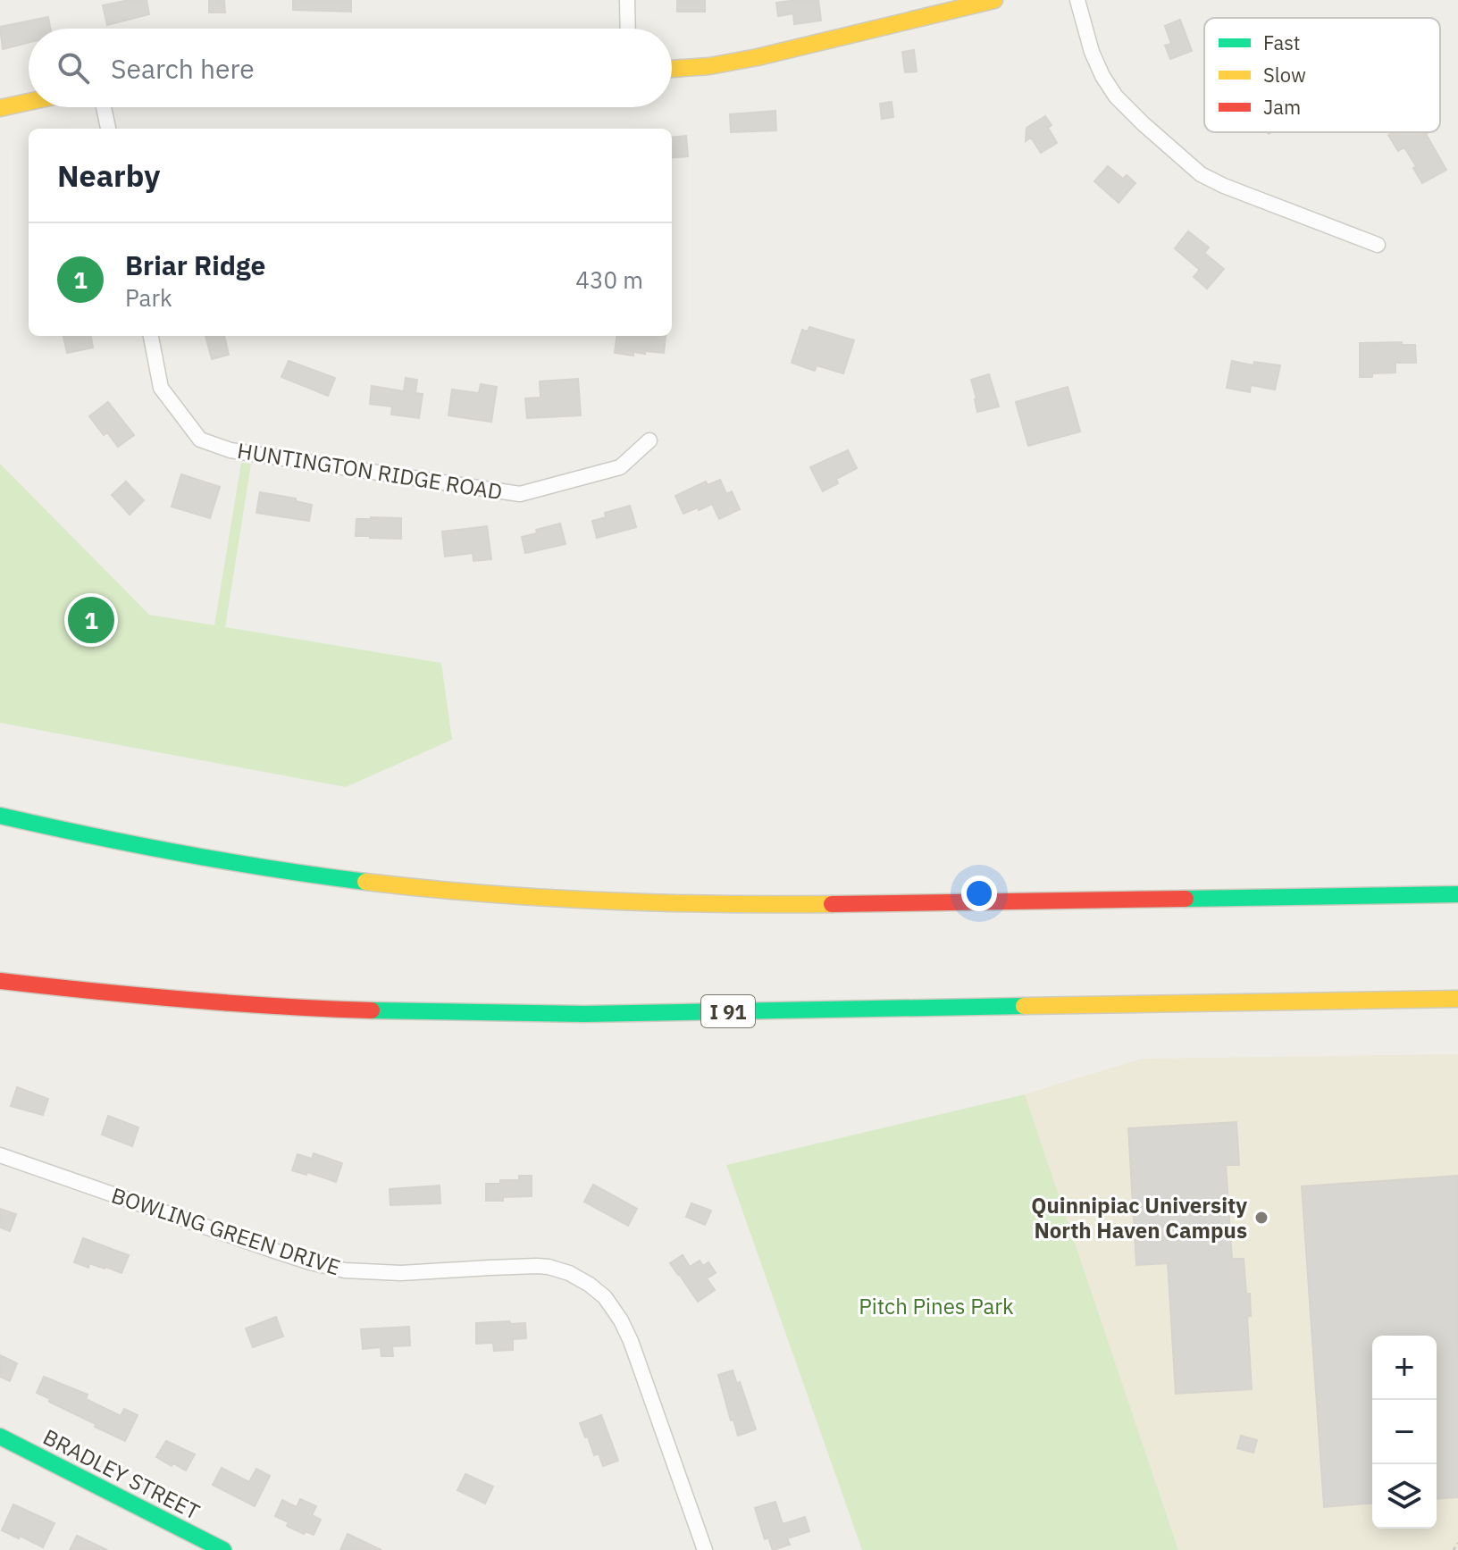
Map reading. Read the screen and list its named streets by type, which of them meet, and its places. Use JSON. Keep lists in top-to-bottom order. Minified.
{"streets":{"main road":["I 91","BRADLEY STREET"],"street":["HUNTINGTON RIDGE ROAD","BOWLING GREEN DRIVE"]},"parks":["Pitch Pines Park"],"places":["Quinnipiac University North Haven Campus"],"legend":["Fast","Slow","Jam"],"page":{"search":"Search here","heading":"Nearby","list":[{"mark":"1","name":"Briar Ridge","note":"Park","value":"430 m"}],"pins":"1","map_buttons":["+","−"]}}
